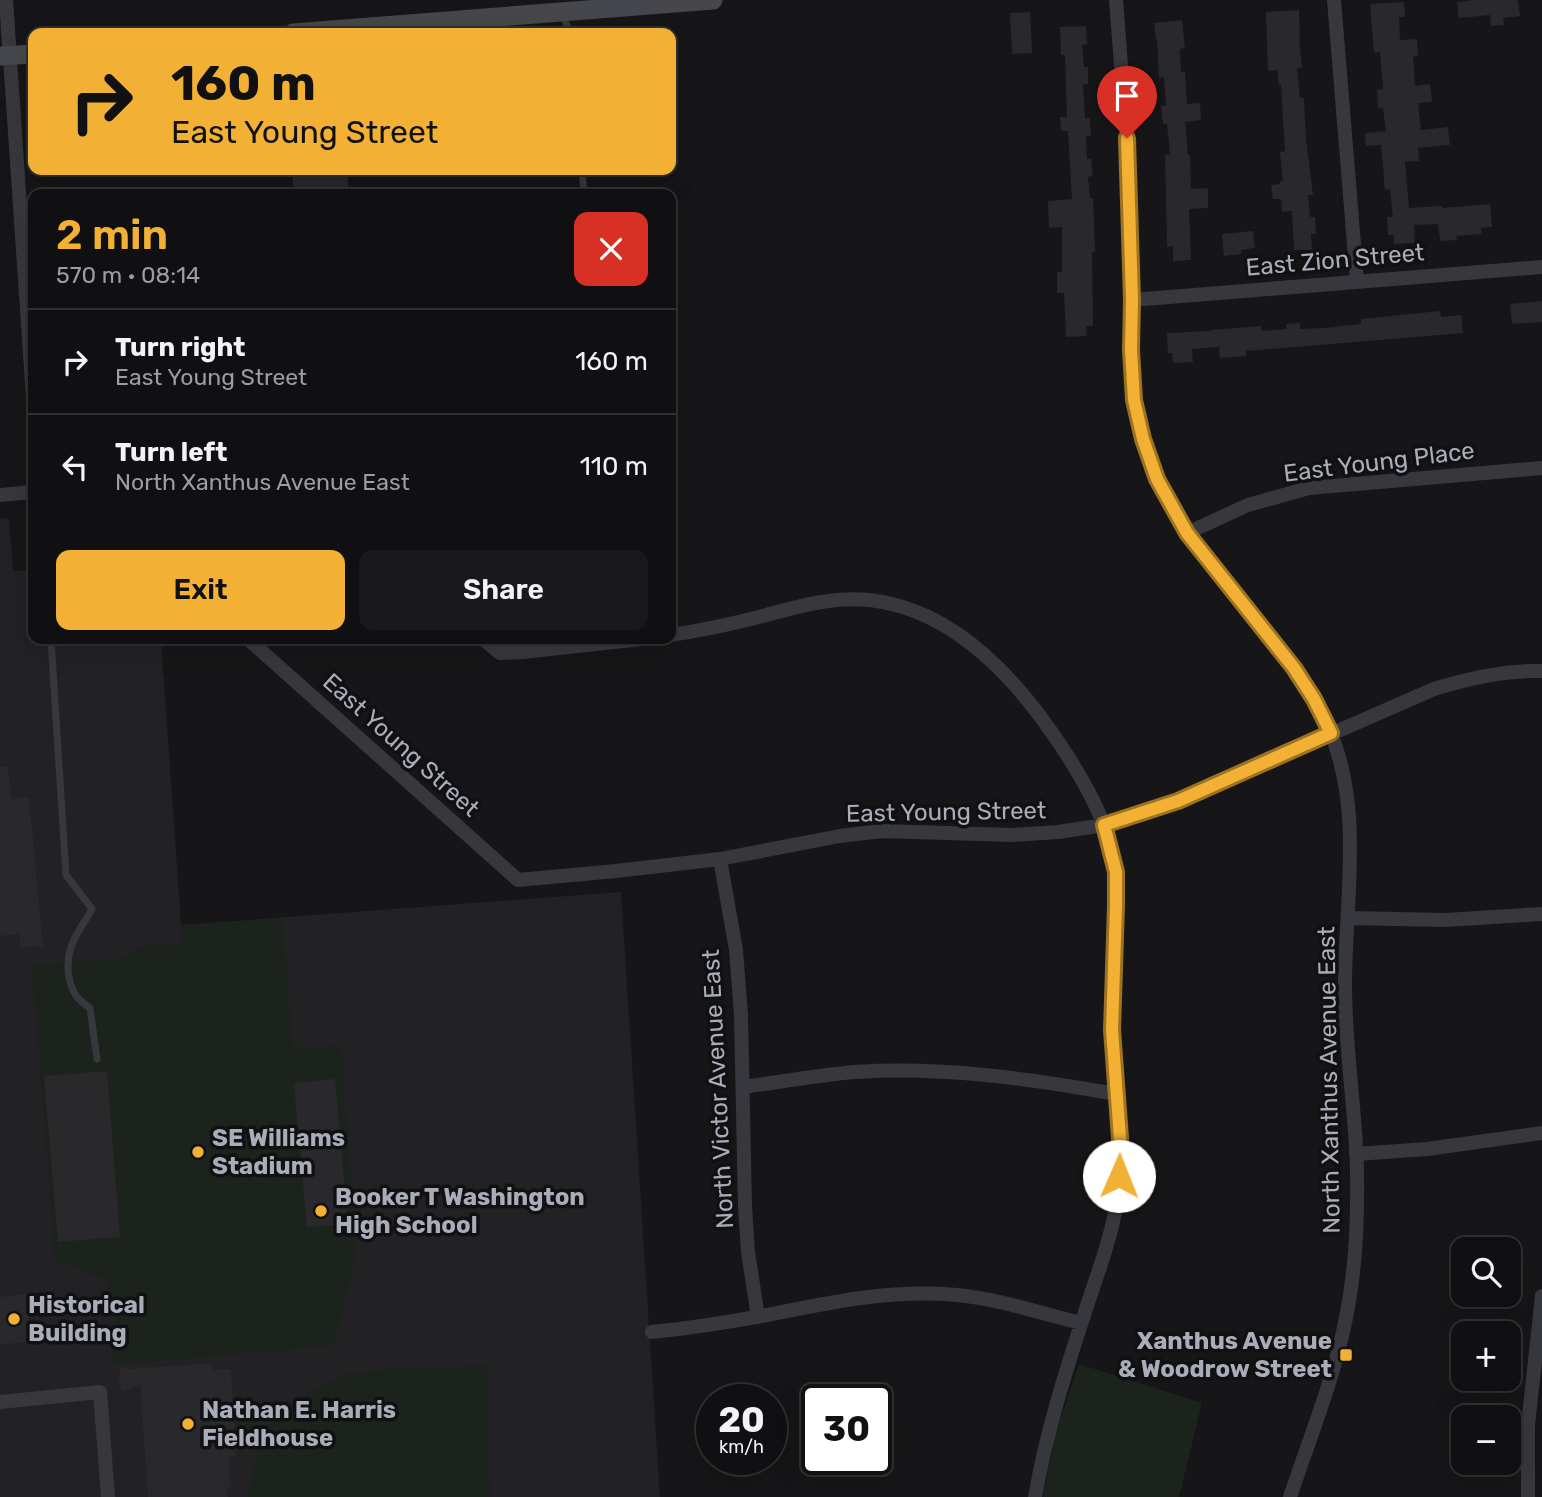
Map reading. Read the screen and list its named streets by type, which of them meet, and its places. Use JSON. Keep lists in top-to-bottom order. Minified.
{"streets":{"street":["East Zion Street","East Young Place","East Young Street","North Xanthus Avenue East","North Victor Avenue East"]},"crossings":[["East Zion Street","North Xanthus Avenue East"],["East Young Place","North Xanthus Avenue East"],["East Young Street","North Xanthus Avenue East"],["East Young Street","North Victor Avenue East"]],"places":{"other":["SE Williams Stadium","Booker T Washington High School","Historical Building","Nathan E. Harris Fieldhouse"],"transit":["Xanthus Avenue & Woodrow Street"]},"page":{"turn":["160 m","East Young Street"],"heading":["2 min","570 m · 08:14"],"list":[{"name":"Turn right","note":"East Young Street","value":"160 m"},{"name":"Turn left","note":"North Xanthus Avenue East","value":"110 m"}],"buttons":["Exit","Share"],"map_buttons":["+","−"],"speed":"20 km/h","limit":"30"}}
